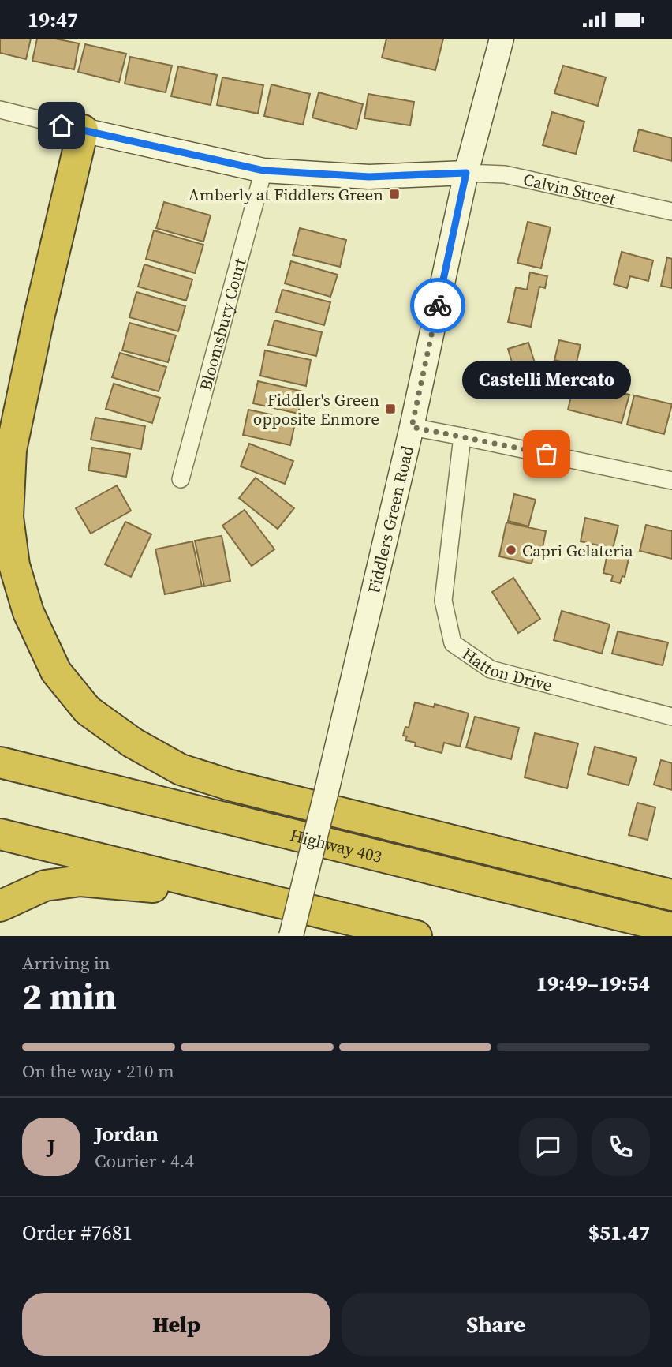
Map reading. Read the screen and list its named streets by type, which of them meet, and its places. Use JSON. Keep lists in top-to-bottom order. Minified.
{"streets":{"highway":["Highway 403"],"main road":["Fiddlers Green Road"],"street":["Calvin Street","Bloomsbury Court","Hatton Drive"]},"crossings":[["Calvin Street","Fiddlers Green Road"]],"places":{"transit":["Amberly at Fiddlers Green","Fiddler's Green opposite Enmore"],"other":["Castelli Mercato","Capri Gelateria"]},"page":{"status":"19:47","bubble":"Castelli Mercato","heading":["2 min","Arriving in","19:49–19:54"],"panel":["Jordan","Courier · 4.4","Order #7681","$51.47"],"bar":"On the way · 210 m","round":"J","buttons":["Help","Share"]}}
